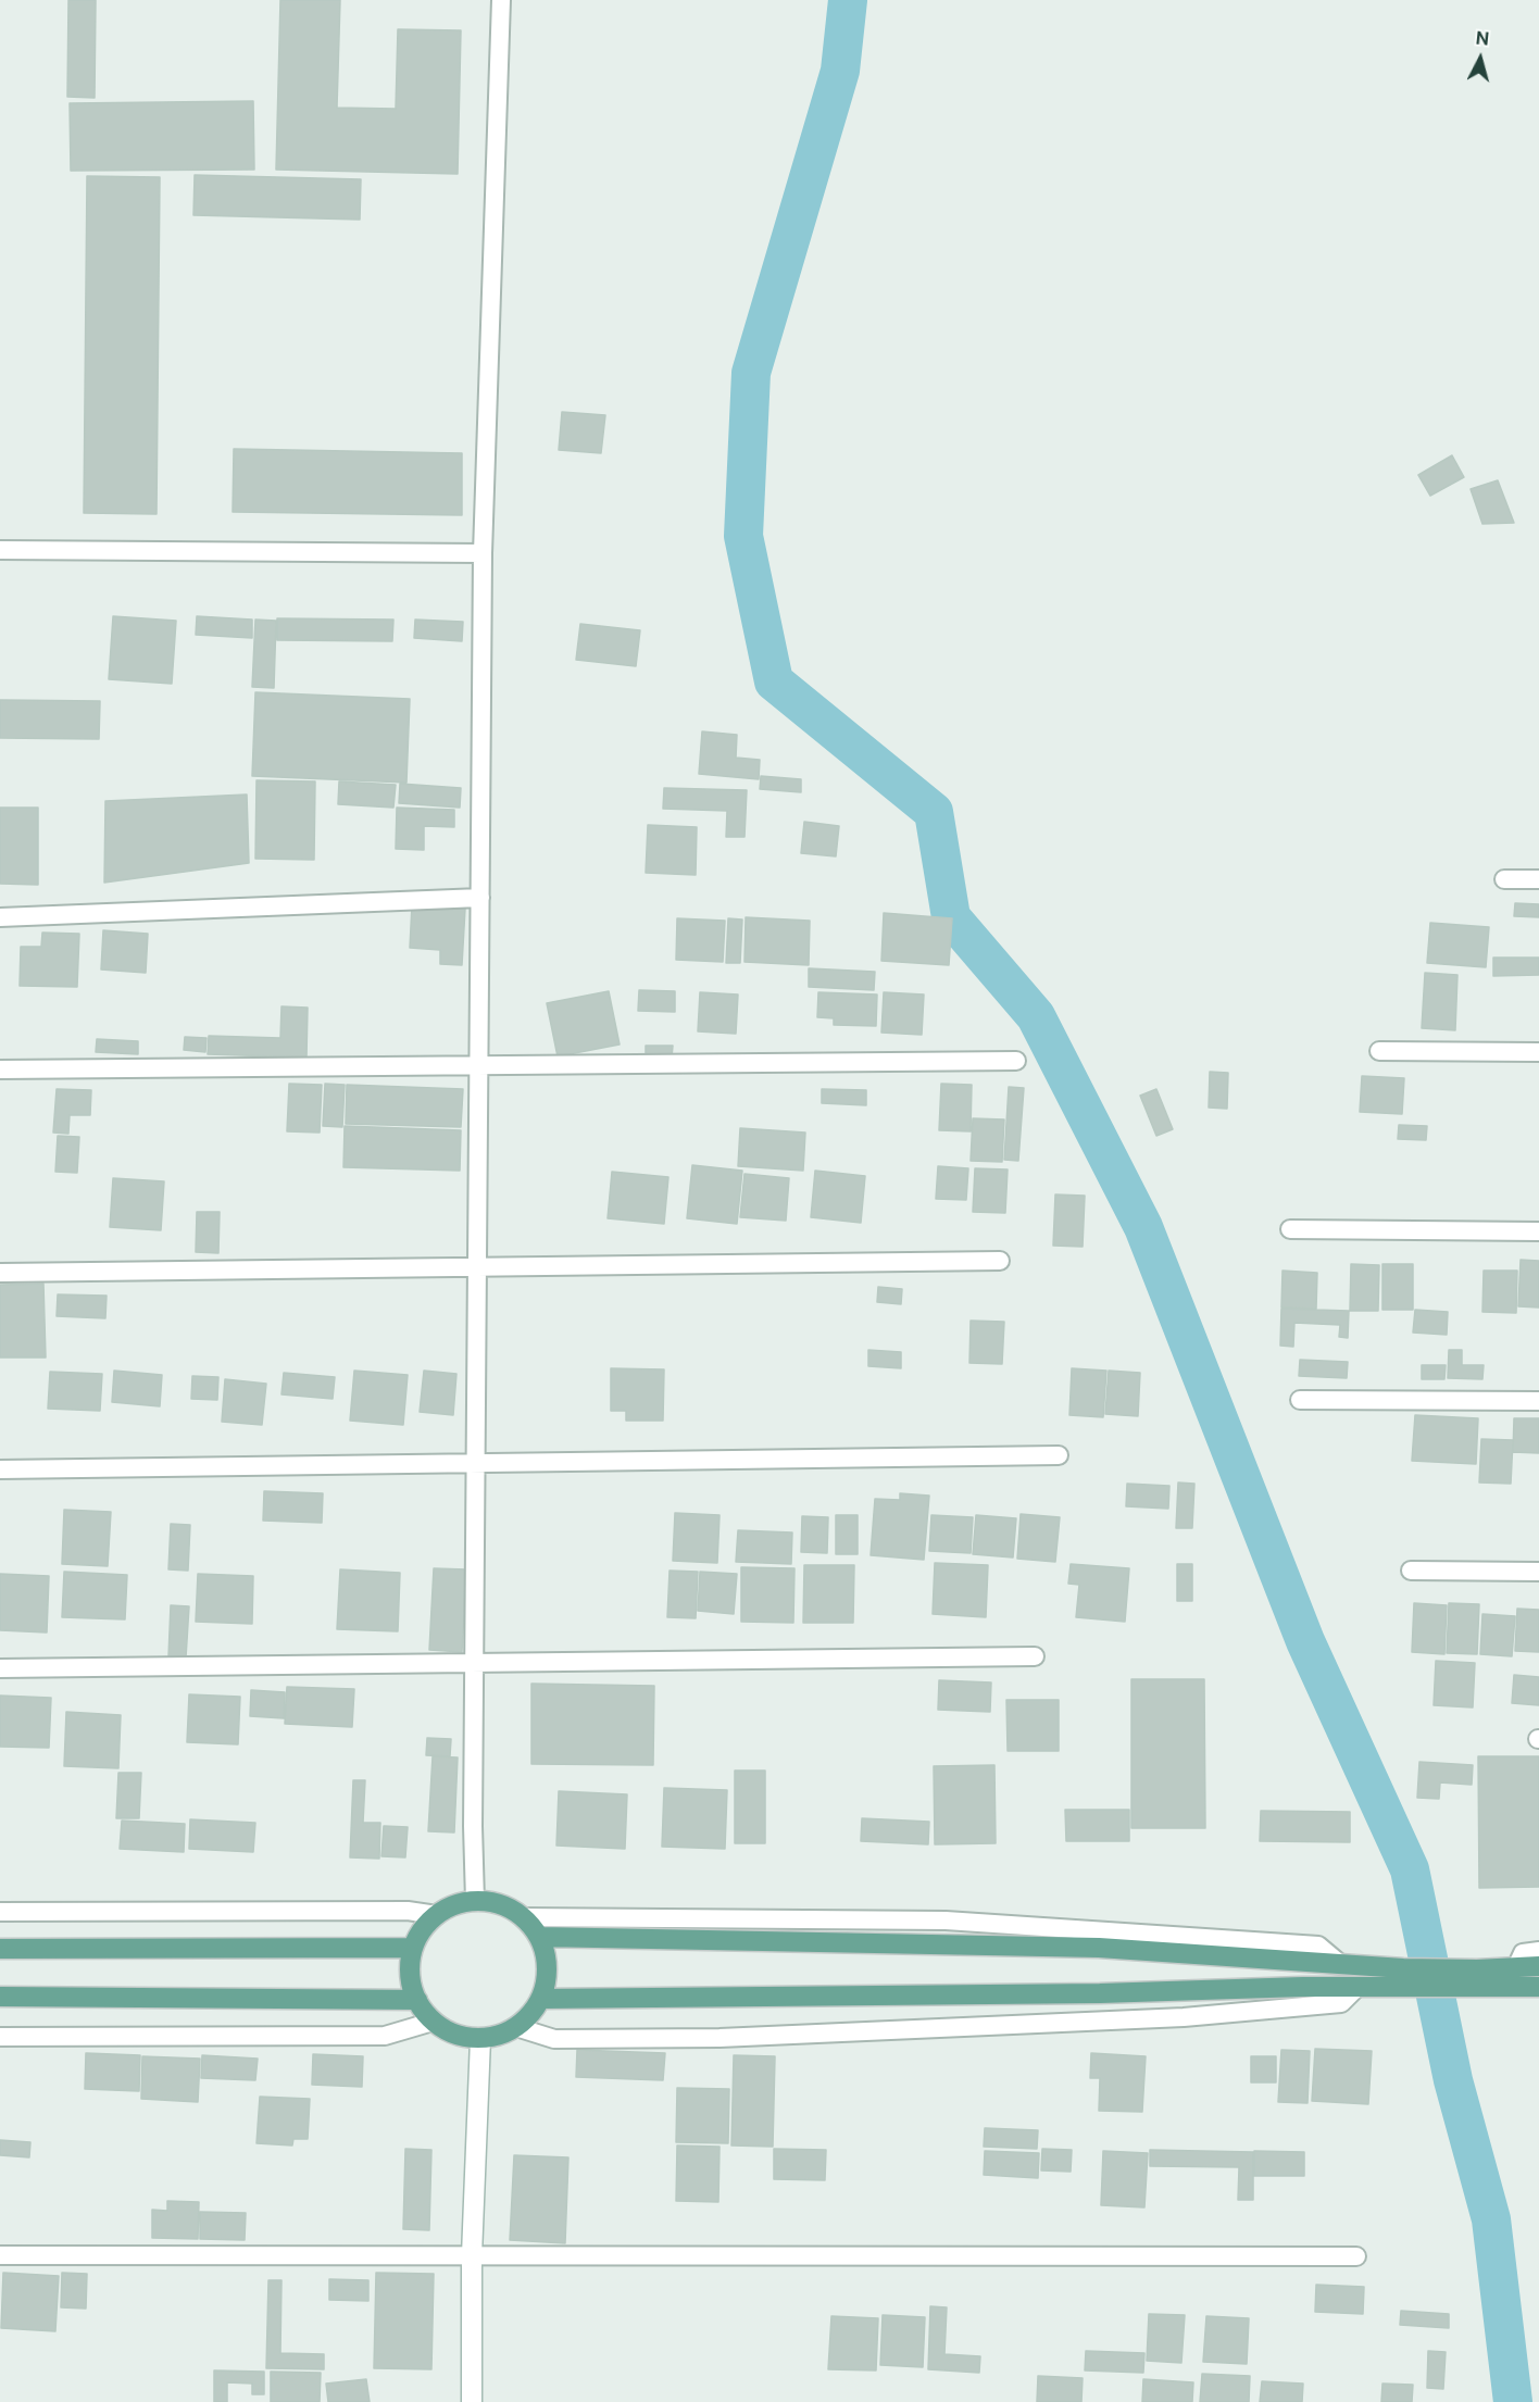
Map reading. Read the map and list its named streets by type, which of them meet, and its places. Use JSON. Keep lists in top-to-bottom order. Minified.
{"north":"top"}
